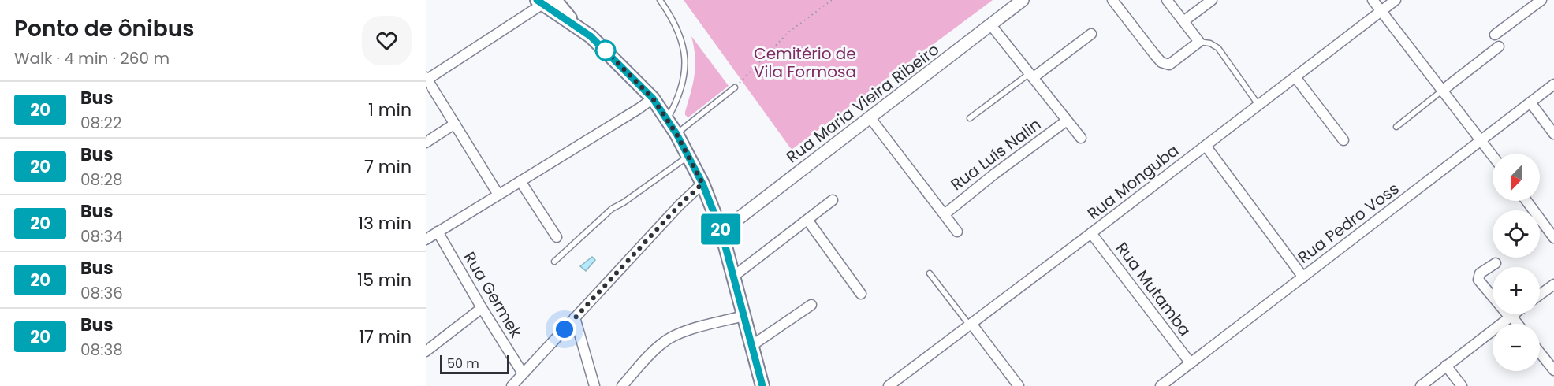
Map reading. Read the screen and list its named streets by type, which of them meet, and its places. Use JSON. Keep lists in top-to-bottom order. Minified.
{"streets":{"street":["Rua Maria Vieira Ribeiro","Rua Luís Nalin","Rua Monguba","Rua Pedro Voss","Rua Mutamba","Rua Germek"]},"crossings":[["Rua Monguba","Rua Mutamba"],["Rua Pedro Voss","Rua Mutamba"]],"parks":["Cemitério de Vila Formosa"],"lines":["bus line 20"],"scale_bar":"50 m","north":"bottom left","page":{"heading":["Ponto de ônibus","Walk · 4 min · 260 m"],"on_map":"20","list":[{"mark":"20","name":"Bus","note":"08:22","value":"1 min"},{"mark":"20","name":"Bus","note":"08:28","value":"7 min"},{"mark":"20","name":"Bus","note":"08:34","value":"13 min"},{"mark":"20","name":"Bus","note":"08:36","value":"15 min"},{"mark":"20","name":"Bus","note":"08:38","value":"17 min"}],"map_buttons":["+","−"],"scale":"50 m"}}
